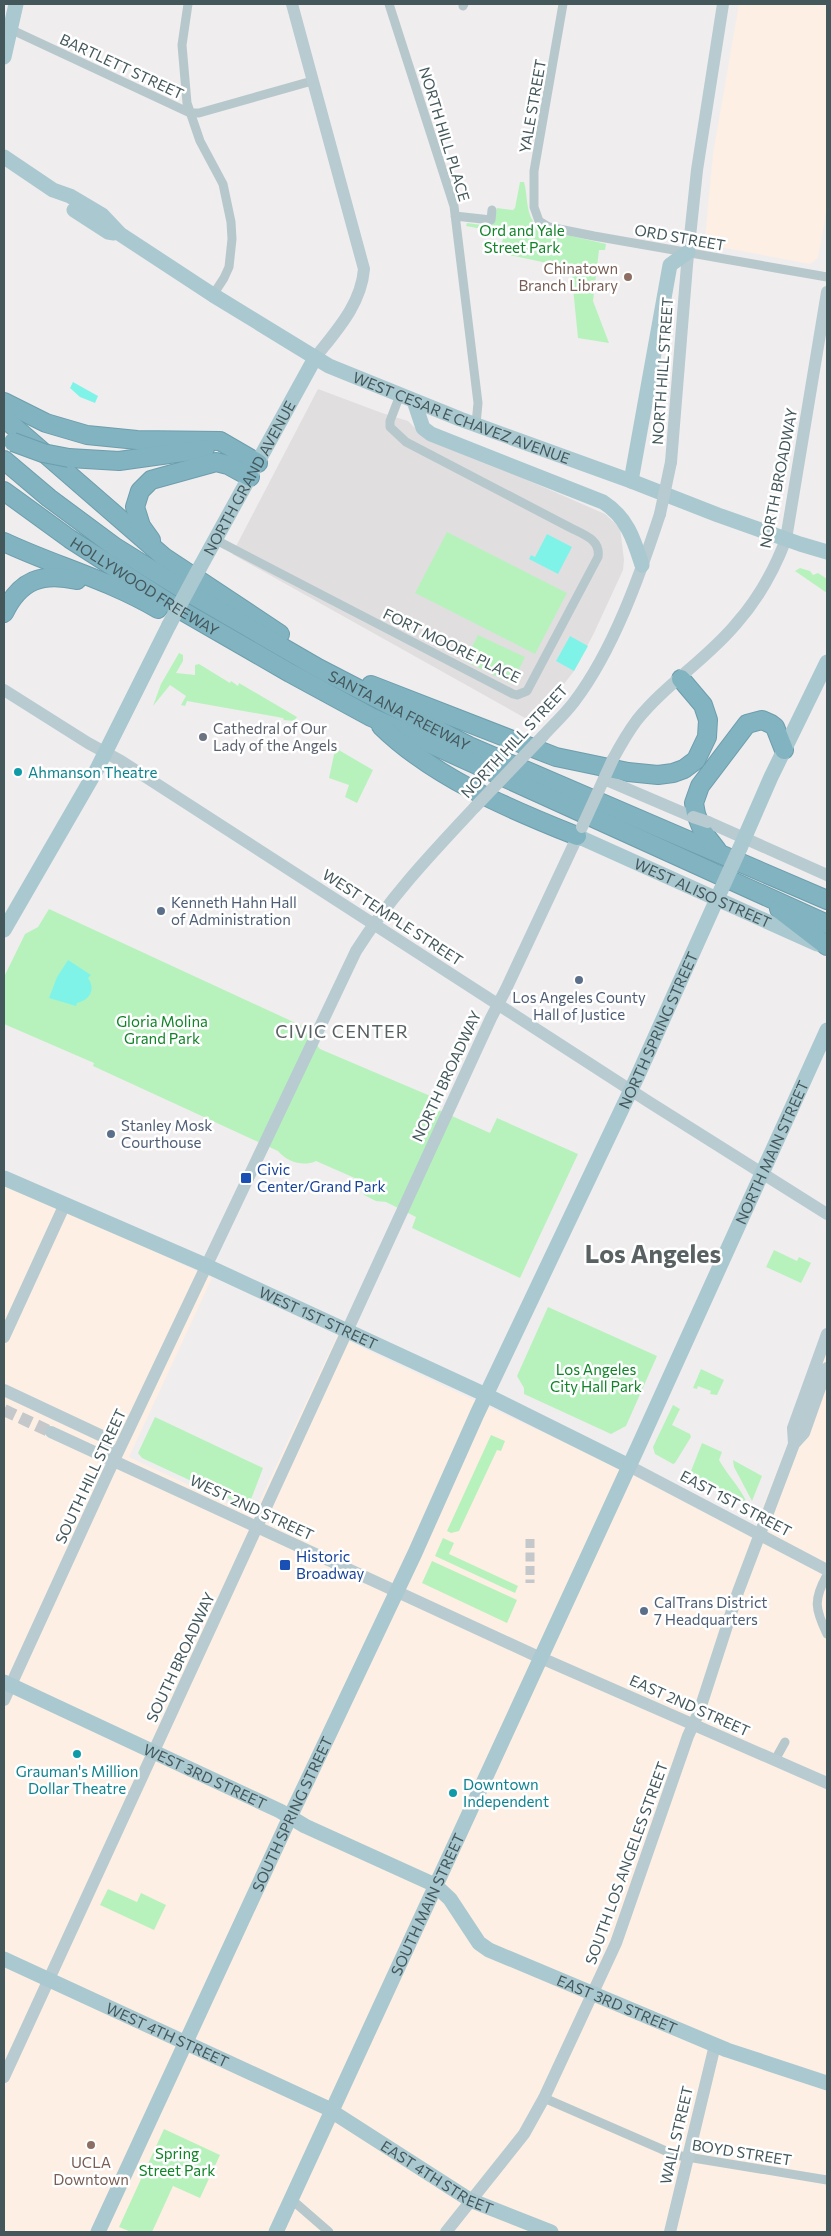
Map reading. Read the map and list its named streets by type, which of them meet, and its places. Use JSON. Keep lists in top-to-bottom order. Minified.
{"streets":{"highway":["HOLLYWOOD FREEWAY","SANTA ANA FREEWAY"],"main road":["NORTH HILL STREET","WEST CESAR E CHAVEZ AVENUE","NORTH GRAND AVENUE","NORTH BROADWAY","WEST ALISO STREET","WEST TEMPLE STREET","NORTH SPRING STREET","NORTH MAIN STREET","WEST 1ST STREET","SOUTH HILL STREET","EAST 1ST STREET","WEST 2ND STREET","SOUTH BROADWAY","EAST 2ND STREET","WEST 3RD STREET","SOUTH SPRING STREET","SOUTH LOS ANGELES STREET","SOUTH MAIN STREET","EAST 3RD STREET","WEST 4TH STREET","WALL STREET","EAST 4TH STREET"],"street":["BARTLETT STREET","YALE STREET","NORTH HILL PLACE","ORD STREET","FORT MOORE PLACE","BOYD STREET"]},"crossings":[["BARTLETT STREET","NORTH GRAND AVENUE"],["YALE STREET","ORD STREET"],["NORTH HILL PLACE","WEST CESAR E CHAVEZ AVENUE"],["ORD STREET","NORTH HILL STREET"],["NORTH HILL STREET","WEST TEMPLE STREET"],["NORTH HILL STREET","WEST 1ST STREET"],["NORTH HILL STREET","SOUTH HILL STREET"],["WEST CESAR E CHAVEZ AVENUE","NORTH GRAND AVENUE"],["WEST CESAR E CHAVEZ AVENUE","NORTH BROADWAY"],["WEST CESAR E CHAVEZ AVENUE","FORT MOORE PLACE"],["NORTH GRAND AVENUE","FORT MOORE PLACE"],["NORTH GRAND AVENUE","WEST TEMPLE STREET"],["NORTH BROADWAY","WEST ALISO STREET"],["NORTH BROADWAY","WEST TEMPLE STREET"],["NORTH BROADWAY","WEST 1ST STREET"],["NORTH BROADWAY","SOUTH BROADWAY"],["HOLLYWOOD FREEWAY","SANTA ANA FREEWAY"],["WEST ALISO STREET","NORTH SPRING STREET"],["WEST TEMPLE STREET","NORTH SPRING STREET"],["WEST TEMPLE STREET","NORTH MAIN STREET"],["NORTH SPRING STREET","WEST 1ST STREET"],["NORTH SPRING STREET","SOUTH SPRING STREET"],["NORTH MAIN STREET","WEST 1ST STREET"],["NORTH MAIN STREET","EAST 1ST STREET"],["NORTH MAIN STREET","SOUTH MAIN STREET"],["WEST 1ST STREET","SOUTH HILL STREET"],["WEST 1ST STREET","EAST 1ST STREET"],["WEST 1ST STREET","SOUTH BROADWAY"],["WEST 1ST STREET","SOUTH SPRING STREET"],["WEST 1ST STREET","SOUTH MAIN STREET"],["SOUTH HILL STREET","WEST 2ND STREET"],["SOUTH HILL STREET","WEST 3RD STREET"],["EAST 1ST STREET","SOUTH LOS ANGELES STREET"],["EAST 1ST STREET","SOUTH MAIN STREET"],["WEST 2ND STREET","SOUTH BROADWAY"],["WEST 2ND STREET","EAST 2ND STREET"],["WEST 2ND STREET","SOUTH SPRING STREET"],["WEST 2ND STREET","SOUTH MAIN STREET"],["SOUTH BROADWAY","WEST 3RD STREET"],["SOUTH BROADWAY","WEST 4TH STREET"],["EAST 2ND STREET","SOUTH LOS ANGELES STREET"],["EAST 2ND STREET","SOUTH MAIN STREET"],["WEST 3RD STREET","SOUTH SPRING STREET"],["WEST 3RD STREET","SOUTH MAIN STREET"],["WEST 3RD STREET","EAST 3RD STREET"],["SOUTH SPRING STREET","WEST 4TH STREET"],["SOUTH LOS ANGELES STREET","EAST 3RD STREET"],["SOUTH LOS ANGELES STREET","BOYD STREET"],["SOUTH LOS ANGELES STREET","EAST 4TH STREET"],["SOUTH MAIN STREET","EAST 3RD STREET"],["SOUTH MAIN STREET","WEST 4TH STREET"],["SOUTH MAIN STREET","EAST 4TH STREET"],["EAST 3RD STREET","WALL STREET"],["WEST 4TH STREET","EAST 4TH STREET"],["WALL STREET","BOYD STREET"]],"districts":["CIVIC CENTER","Los Angeles"],"parks":["Ord and Yale Street Park","Gloria Molina Grand Park","Los Angeles City Hall Park","Spring Street Park"],"places":{"other":["Chinatown Branch Library","Cathedral of Our Lady of the Angels","Ahmanson Theatre","Kenneth Hahn Hall of Administration","Los Angeles County Hall of Justice","Stanley Mosk Courthouse","CalTrans District 7 Headquarters","Grauman's Million Dollar Theatre","Downtown Independent","UCLA Downtown"],"transit":["Civic Center/Grand Park","Historic Broadway"]}}
